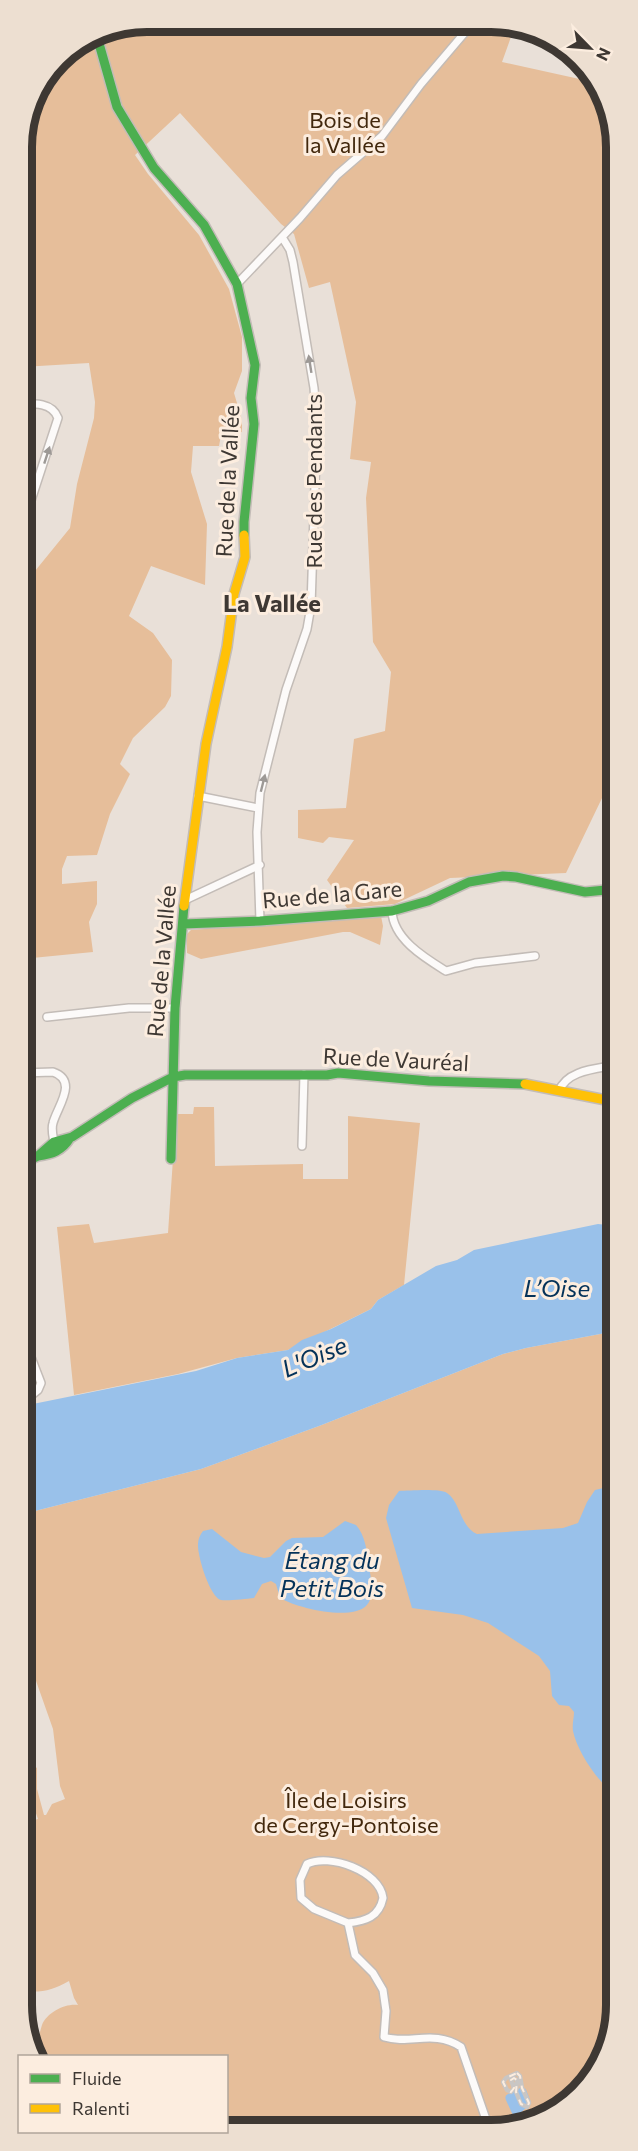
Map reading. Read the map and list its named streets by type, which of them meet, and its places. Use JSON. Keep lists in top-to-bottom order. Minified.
{"streets":{"street":["Rue de la Vallée","Rue des Pendants","Rue de la Gare","Rue de Vauréal"]},"crossings":[["Rue de la Vallée","Rue de la Gare"],["Rue de la Vallée","Rue de Vauréal"],["Rue des Pendants","Rue de la Gare"]],"one_way":["Rue des Pendants"],"districts":["La Vallée"],"water":["L’Oise","L'Oise","Étang du Petit Bois"],"parks":["Bois de la Vallée","Île de Loisirs de Cergy-Pontoise"],"legend":["Fluide","Ralenti"],"north":"bottom right"}
